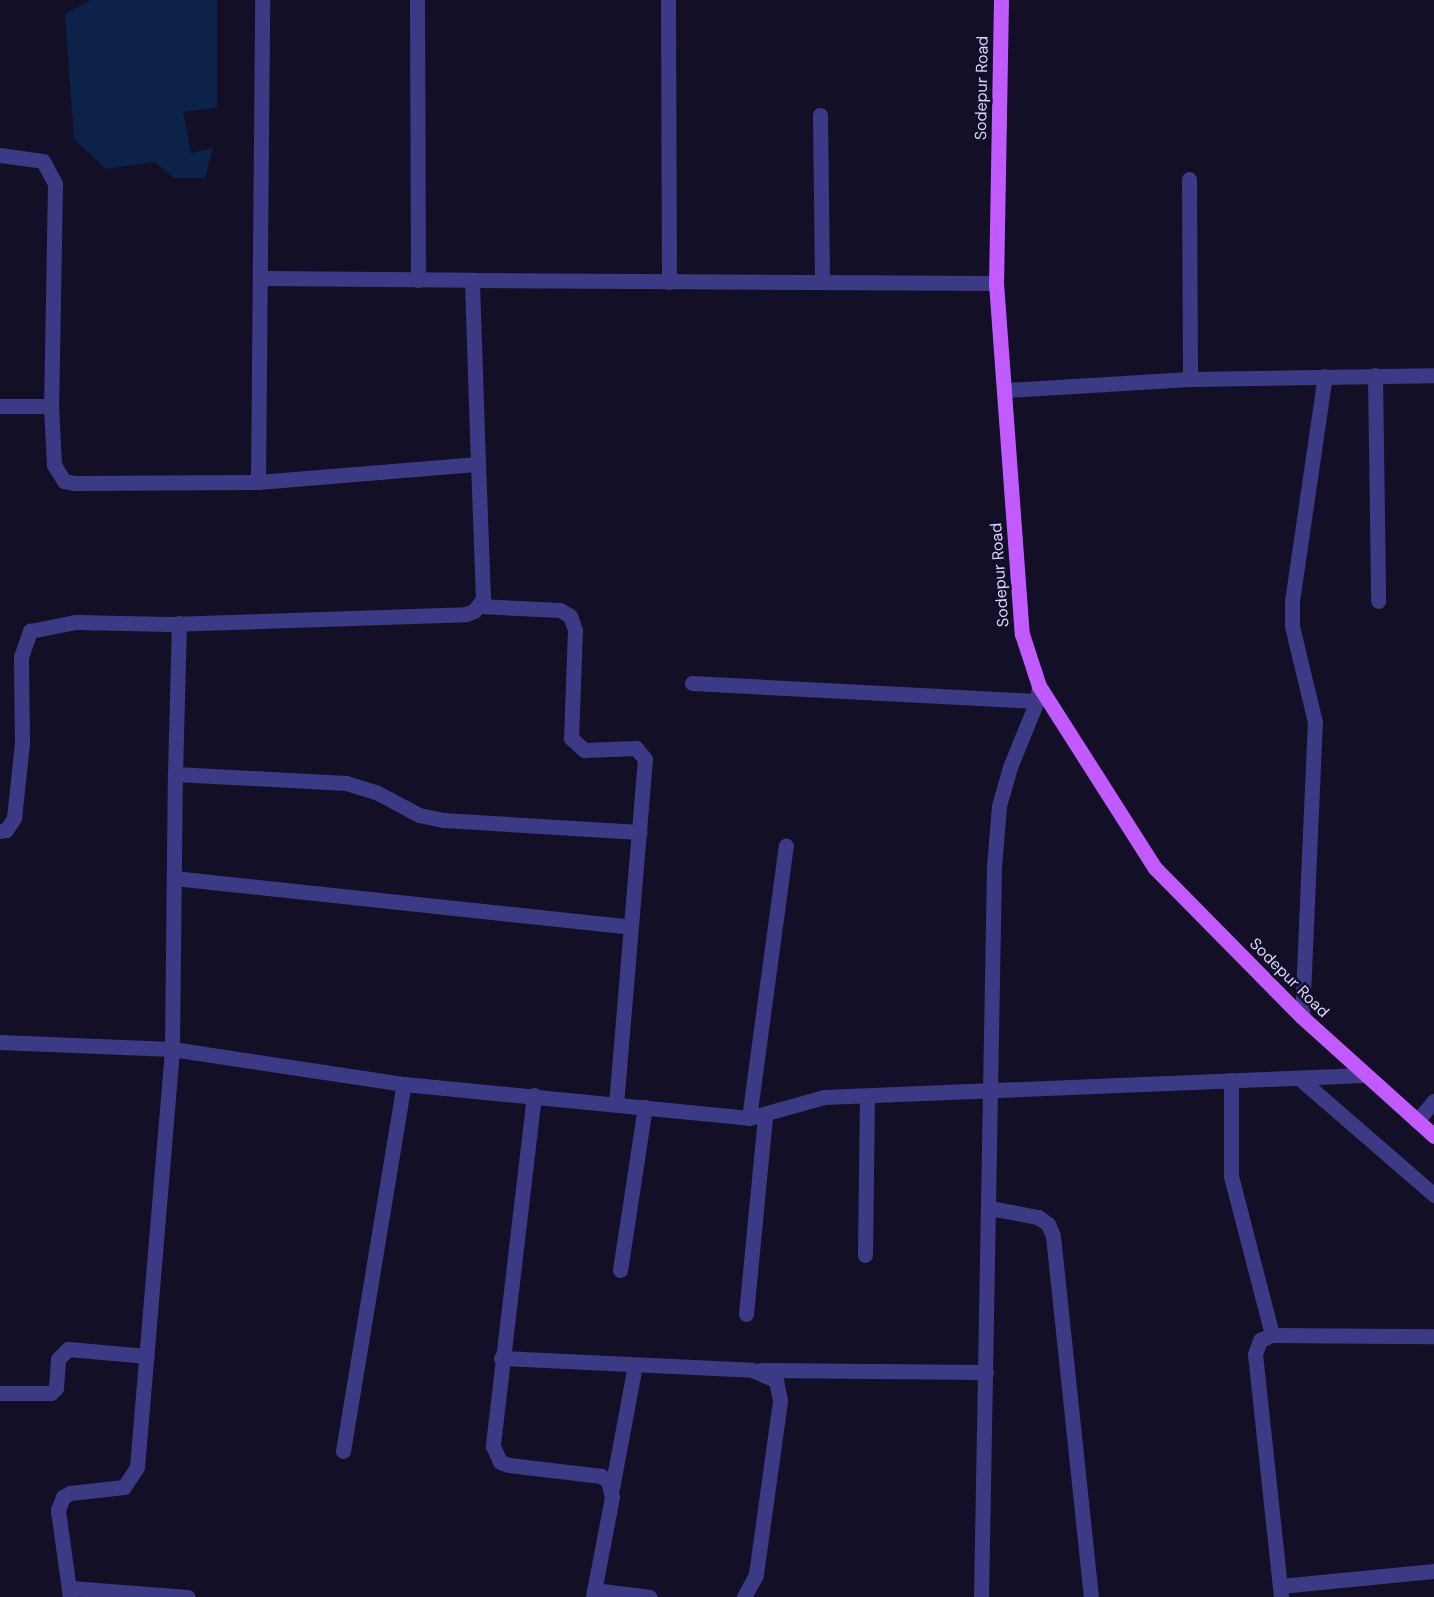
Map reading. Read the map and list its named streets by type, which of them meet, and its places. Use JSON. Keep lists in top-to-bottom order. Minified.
{"streets":{"main road":["Sodepur Road"]}}
